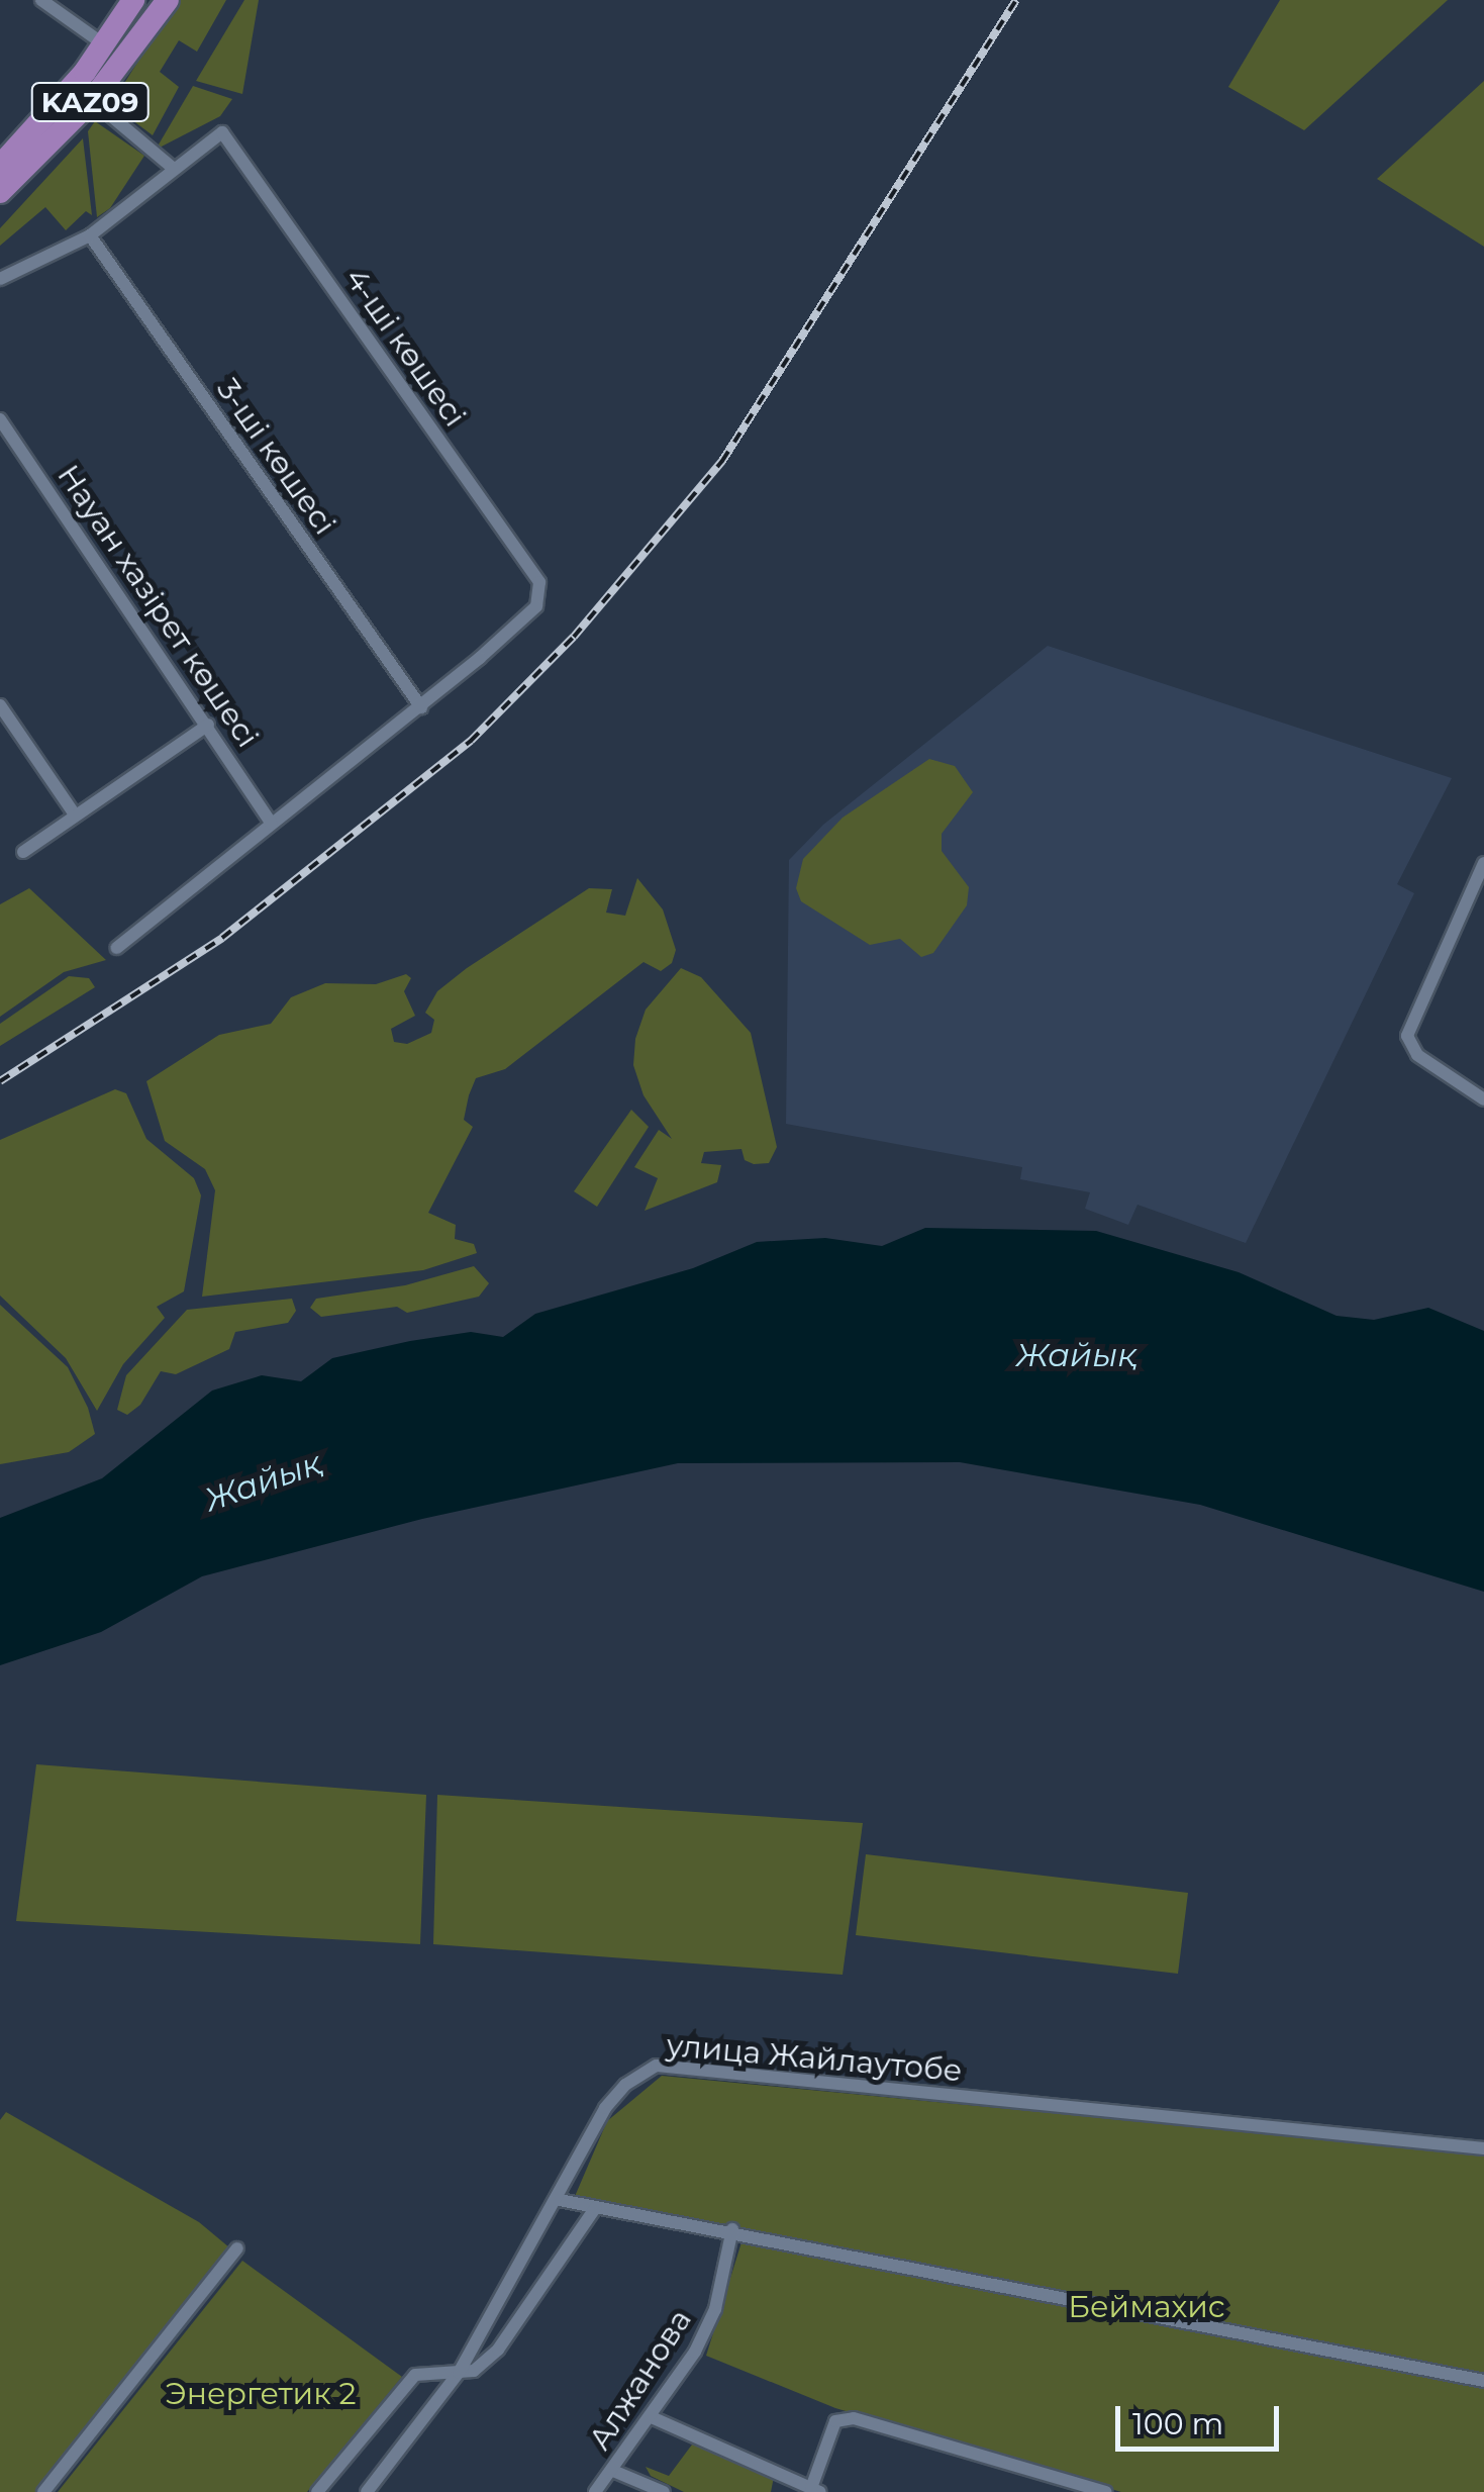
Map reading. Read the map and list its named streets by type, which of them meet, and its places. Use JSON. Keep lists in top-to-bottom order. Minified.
{"streets":{"highway":["KAZ09"],"street":["4-шi көшесі","3-шi көшесі","Науан хазірет көшесі","улица Жайлаутобе","Алжанова"]},"crossings":[["4-шi көшесі","3-шi көшесі"]],"water":["Жайық"],"parks":["Беймахис","Энергетик 2"],"scale_bar":"100 m"}
